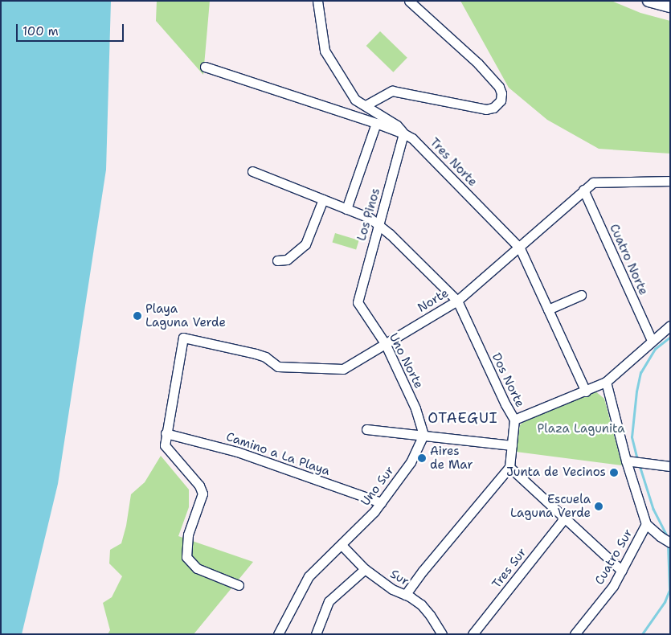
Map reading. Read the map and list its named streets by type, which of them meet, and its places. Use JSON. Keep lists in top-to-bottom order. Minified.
{"streets":{"street":["Tres Norte","Los Pinos","Cuatro Norte","Norte","Uno Norte","Dos Norte","Camino a La Playa","Uno Sur","Cuatro Sur","Tres Sur","Sur"]},"crossings":[["Tres Norte","Los Pinos"],["Tres Norte","Norte"],["Los Pinos","Uno Norte"],["Los Pinos","Dos Norte"],["Cuatro Norte","Norte"],["Norte","Uno Norte"],["Norte","Dos Norte"],["Norte","Camino a La Playa"],["Uno Norte","Uno Sur"],["Camino a La Playa","Uno Sur"],["Uno Sur","Sur"]],"districts":["OTAEGUI"],"parks":["Plaza Lagunita"],"places":["Playa Laguna Verde","Aires de Mar","Junta de Vecinos","Escuela Laguna Verde"],"scale_bar":"100 m"}
